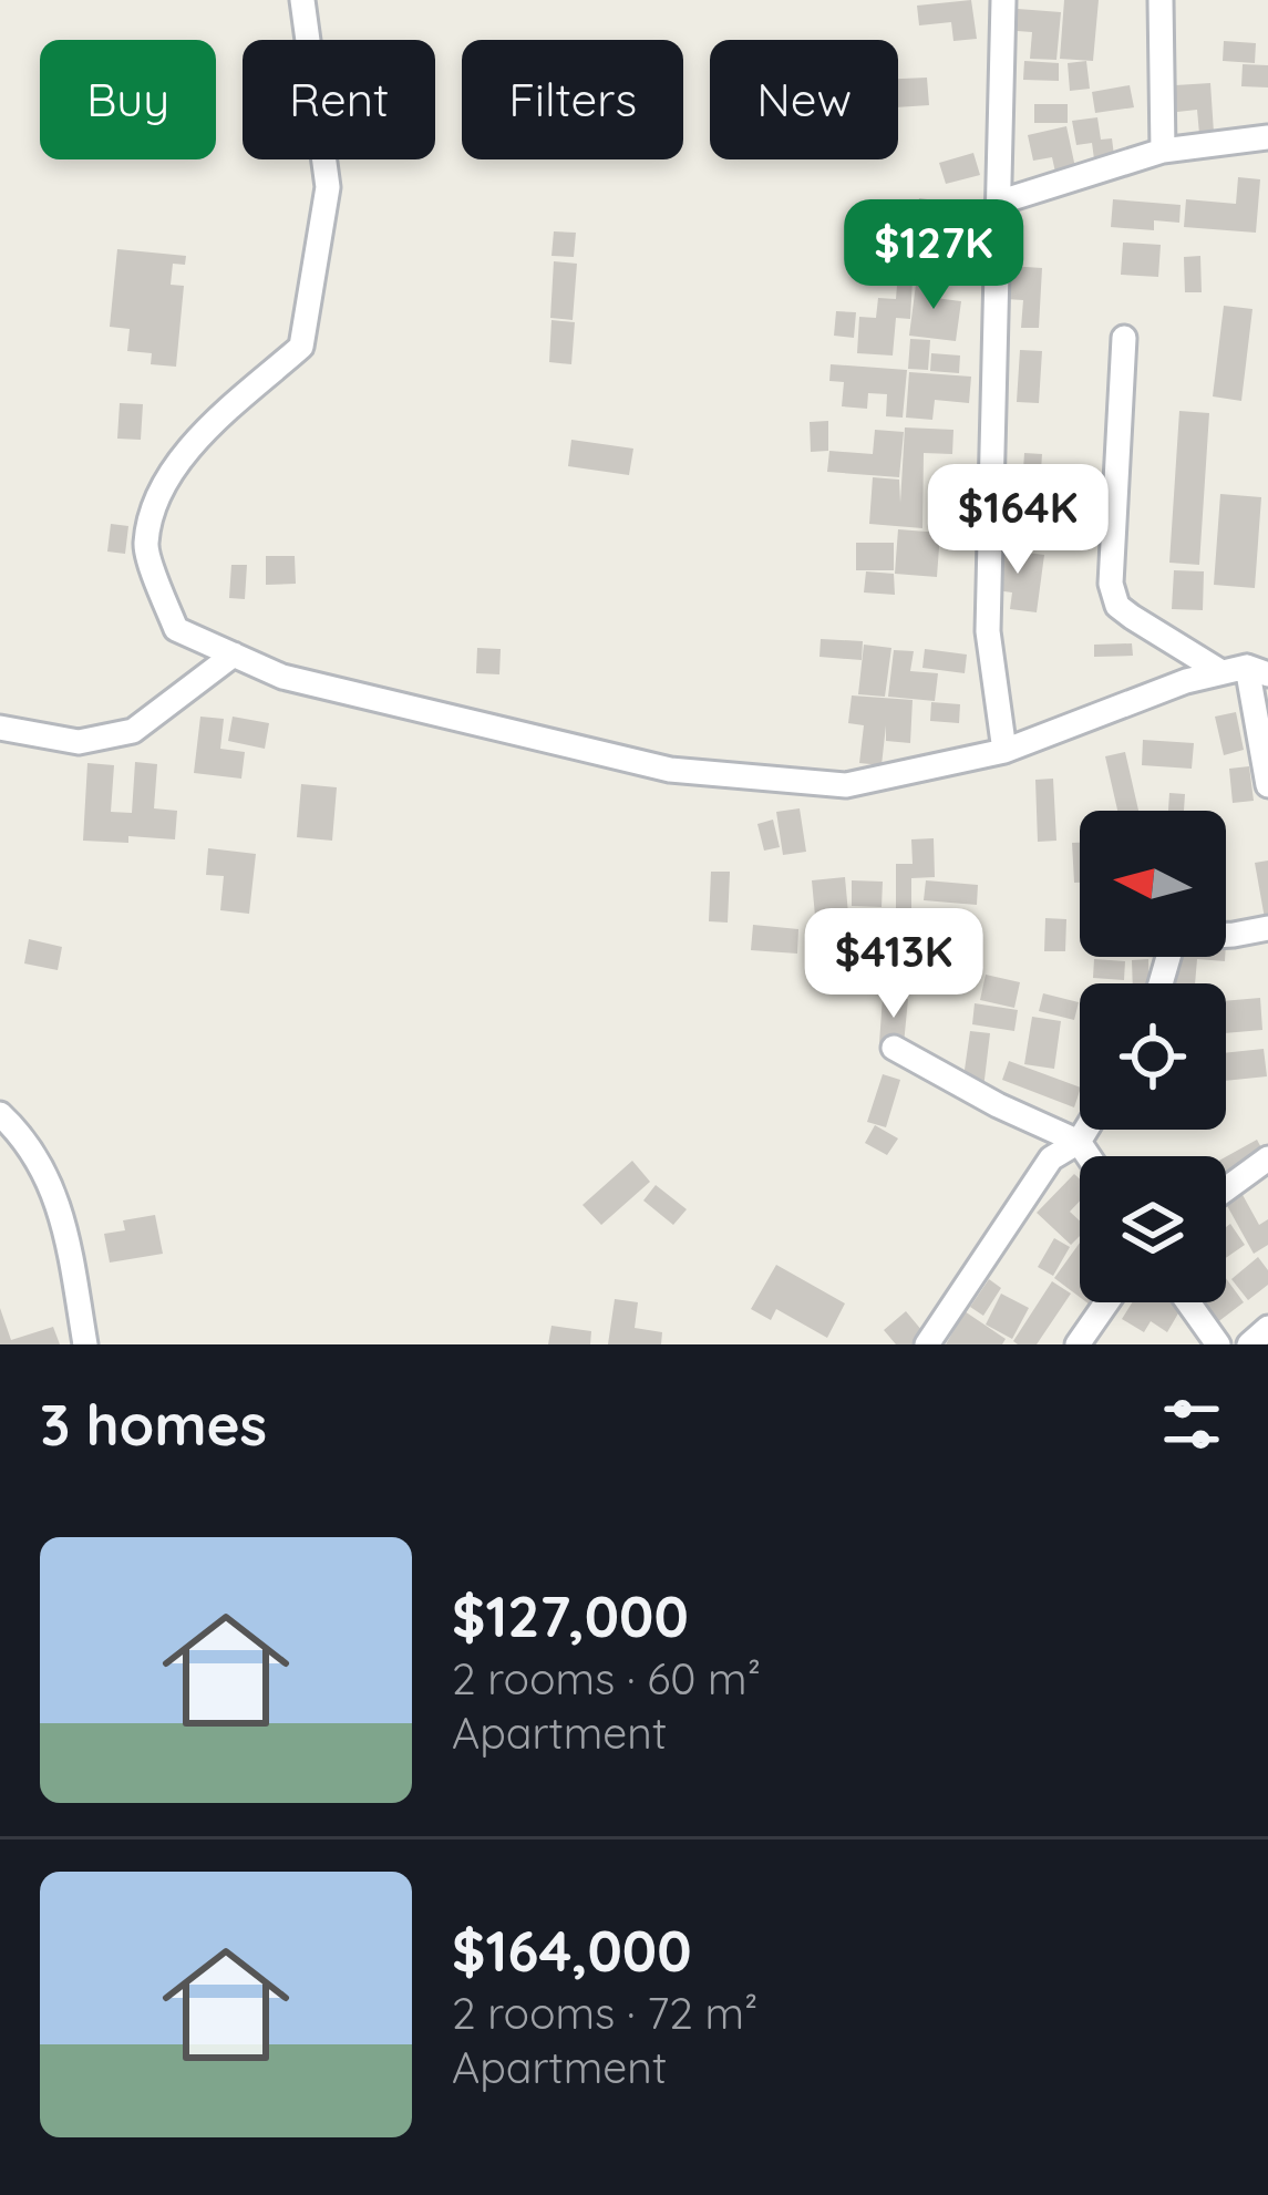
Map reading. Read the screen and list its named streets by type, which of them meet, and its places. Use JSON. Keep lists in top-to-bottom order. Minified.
{"north":"left","page":{"chip":["Buy","Rent","Filters","New"],"price":["$127K","$164K","$413K"],"heading":"3 homes","list":[{"name":"$127,000","note":"2 rooms · 60 m² · Apartment"},{"name":"$164,000","note":"2 rooms · 72 m² · Apartment"}]}}
